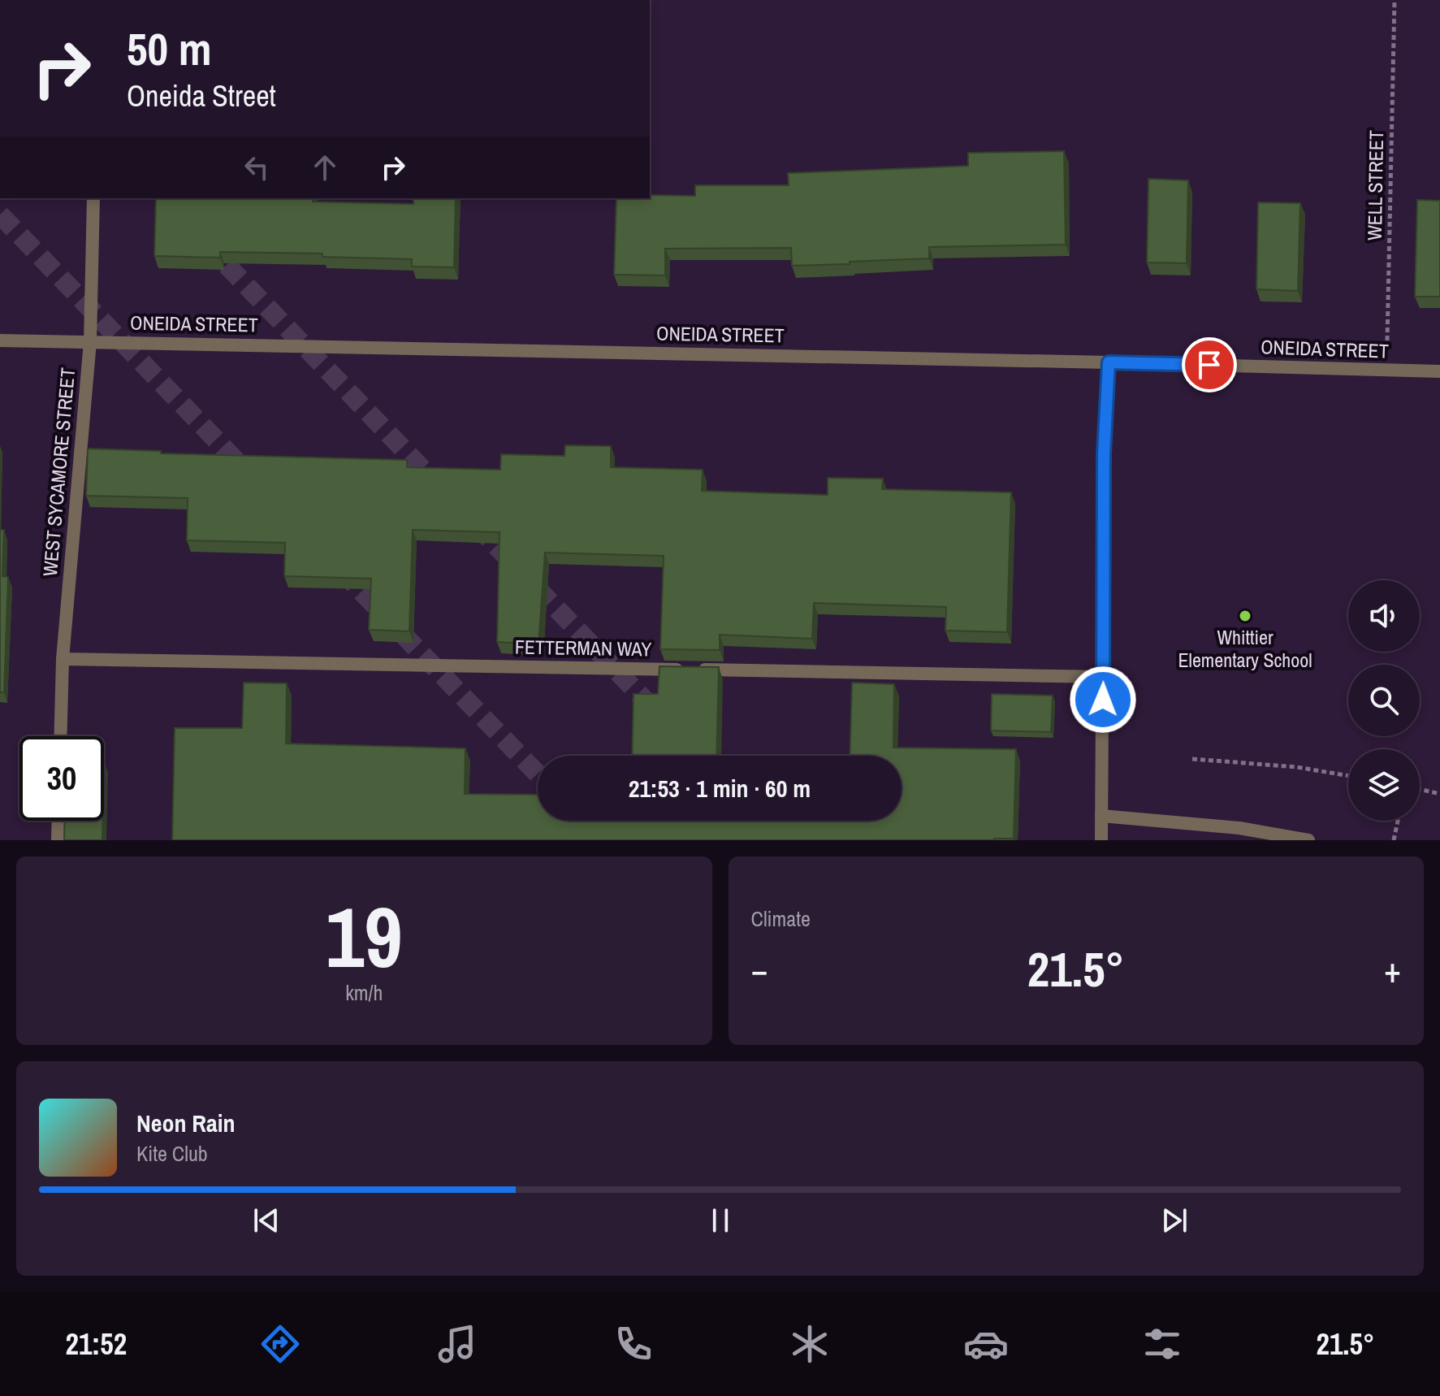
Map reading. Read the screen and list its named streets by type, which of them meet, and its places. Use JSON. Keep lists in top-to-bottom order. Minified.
{"streets":{"street":["ONEIDA STREET","WEST SYCAMORE STREET","FETTERMAN WAY"],"path":["WELL STREET"]},"crossings":[["WELL STREET","ONEIDA STREET"],["ONEIDA STREET","WEST SYCAMORE STREET"],["WEST SYCAMORE STREET","FETTERMAN WAY"]],"places":["Whittier Elementary School"],"page":{"turn":["50 m","Oneida Street"],"limit":"30","trip":"21:53 · 1 min · 60 m","tile":[["19","km/h"],"Climate"],"heat":["−","21.5°","+"],"song":["Neon Rain","Kite Club"],"tabs":["21:52","21.5°"]}}
